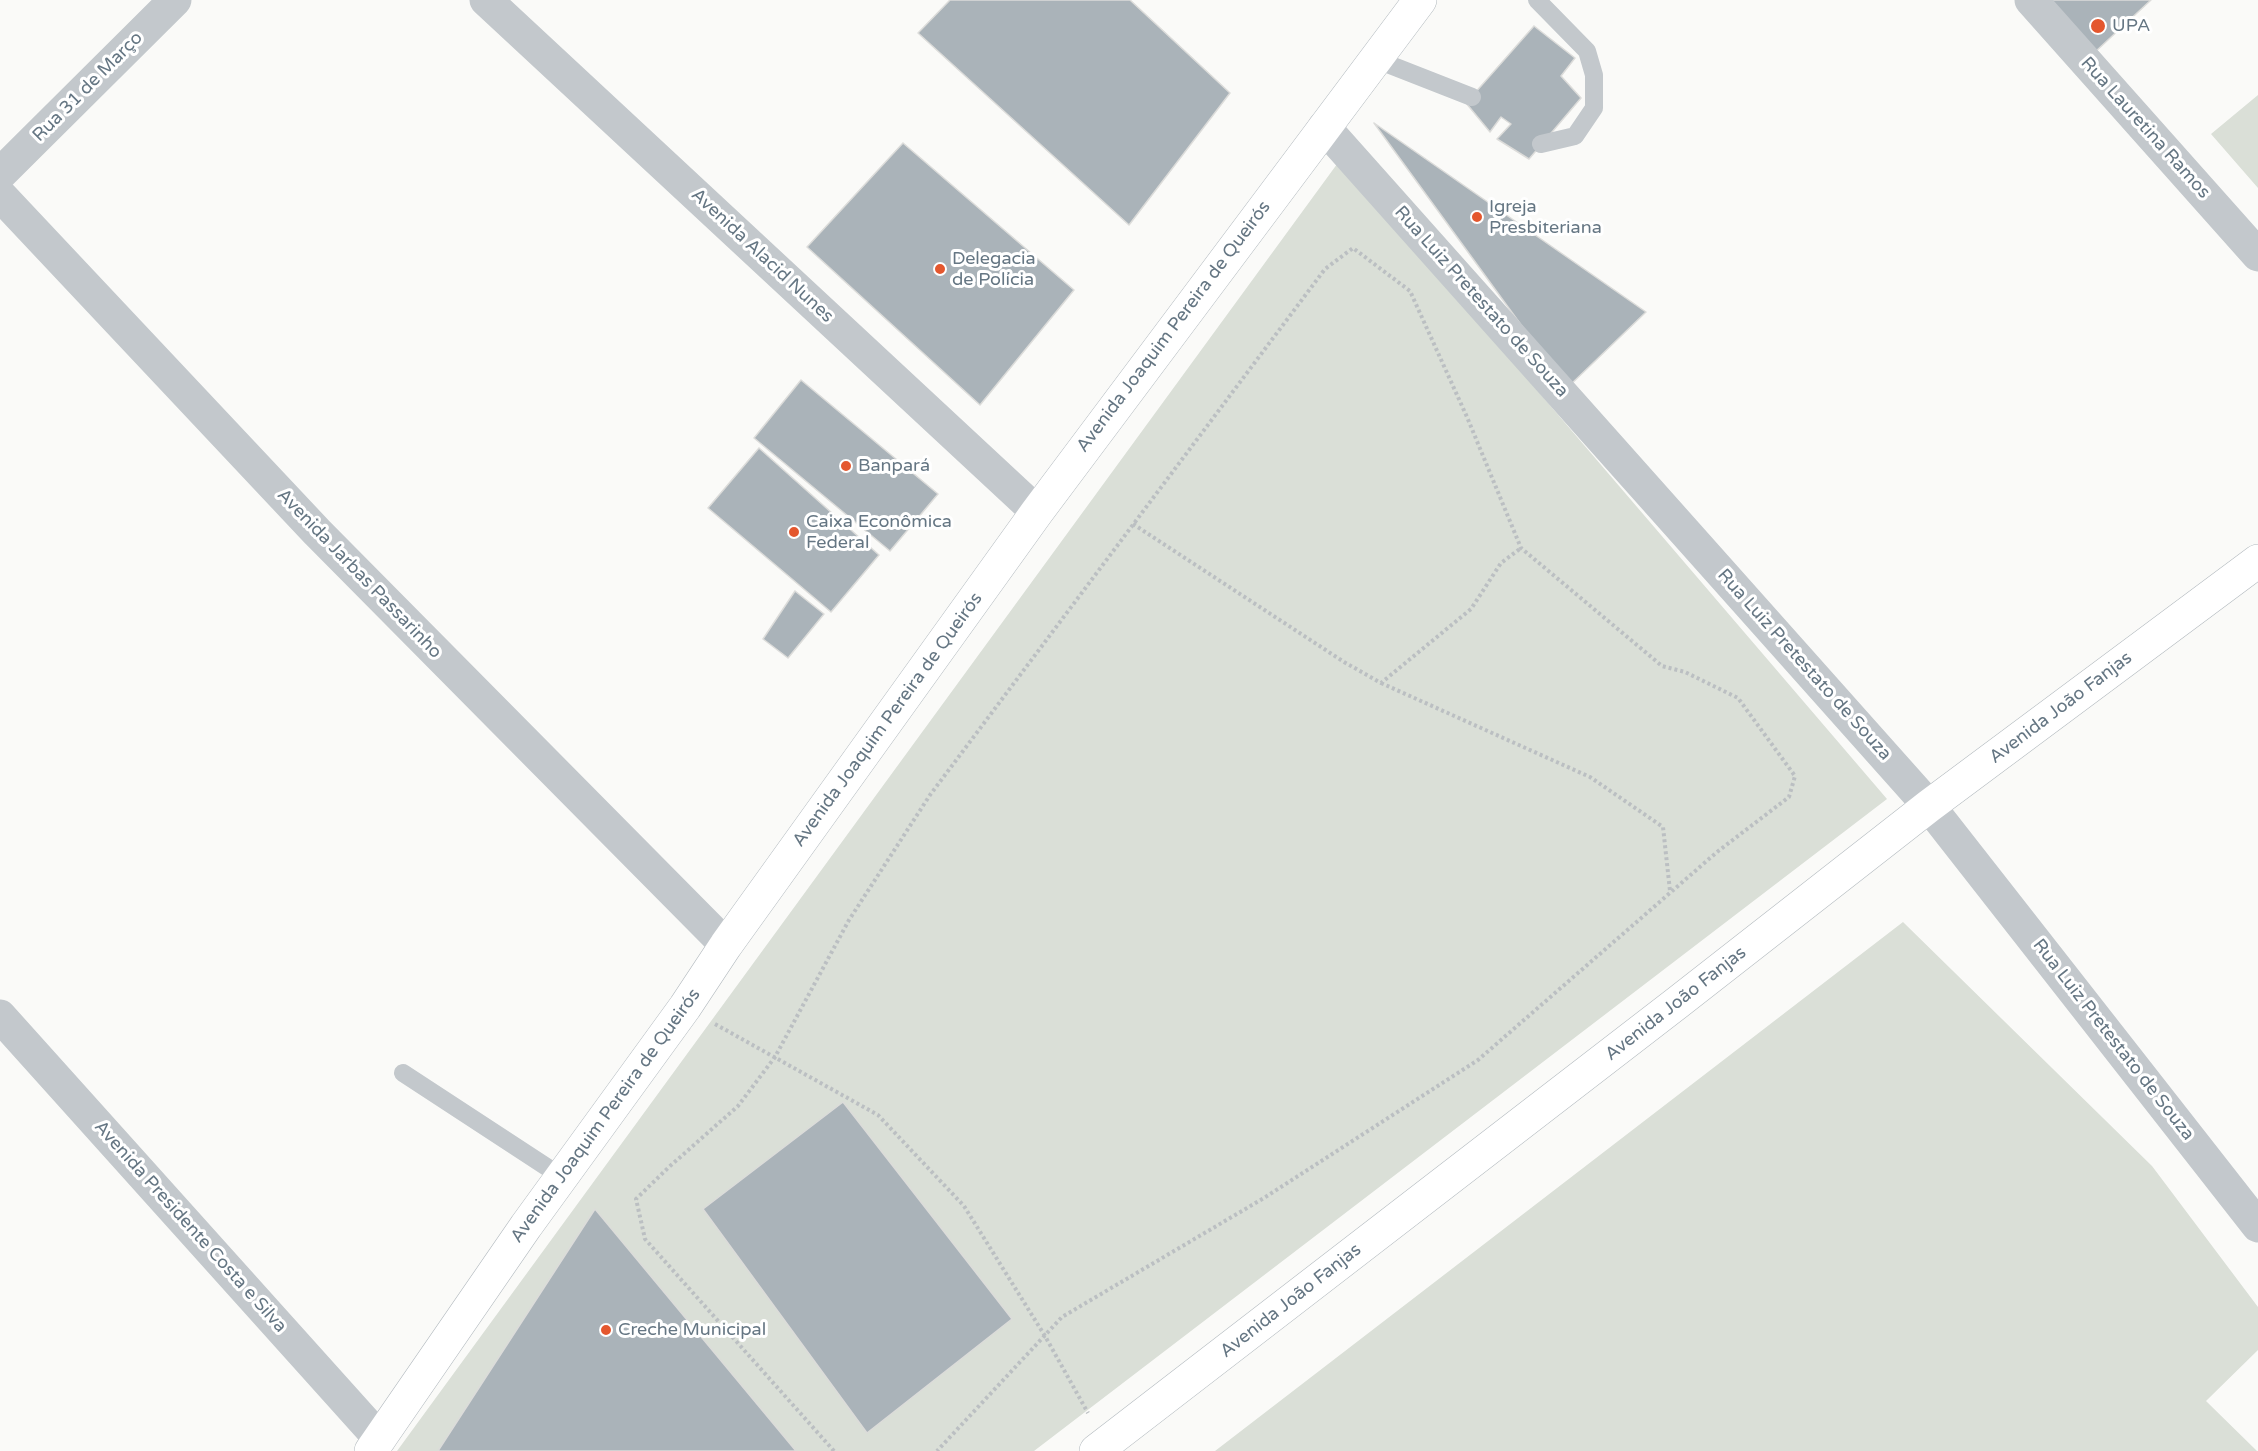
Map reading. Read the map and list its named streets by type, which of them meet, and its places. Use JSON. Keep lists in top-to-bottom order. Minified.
{"streets":{"main road":["Avenida Joaquim Pereira de Queirós","Avenida João Fanjas"],"street":["Rua 31 de Março","Rua Lauretina Ramos","Avenida Alacid Nunes","Rua Luiz Pretestato de Souza","Avenida Jarbas Passarinho","Avenida Presidente Costa e Silva"]},"crossings":[["Avenida Alacid Nunes","Avenida Joaquim Pereira de Queirós"],["Rua Luiz Pretestato de Souza","Avenida Joaquim Pereira de Queirós"],["Rua Luiz Pretestato de Souza","Avenida João Fanjas"],["Avenida Joaquim Pereira de Queirós","Avenida Jarbas Passarinho"],["Avenida Joaquim Pereira de Queirós","Avenida Presidente Costa e Silva"]],"places":["UPA","Igreja Presbiteriana","Delegacia de Polícia","Banpará","Caixa Econômica Federal","Creche Municipal"]}
